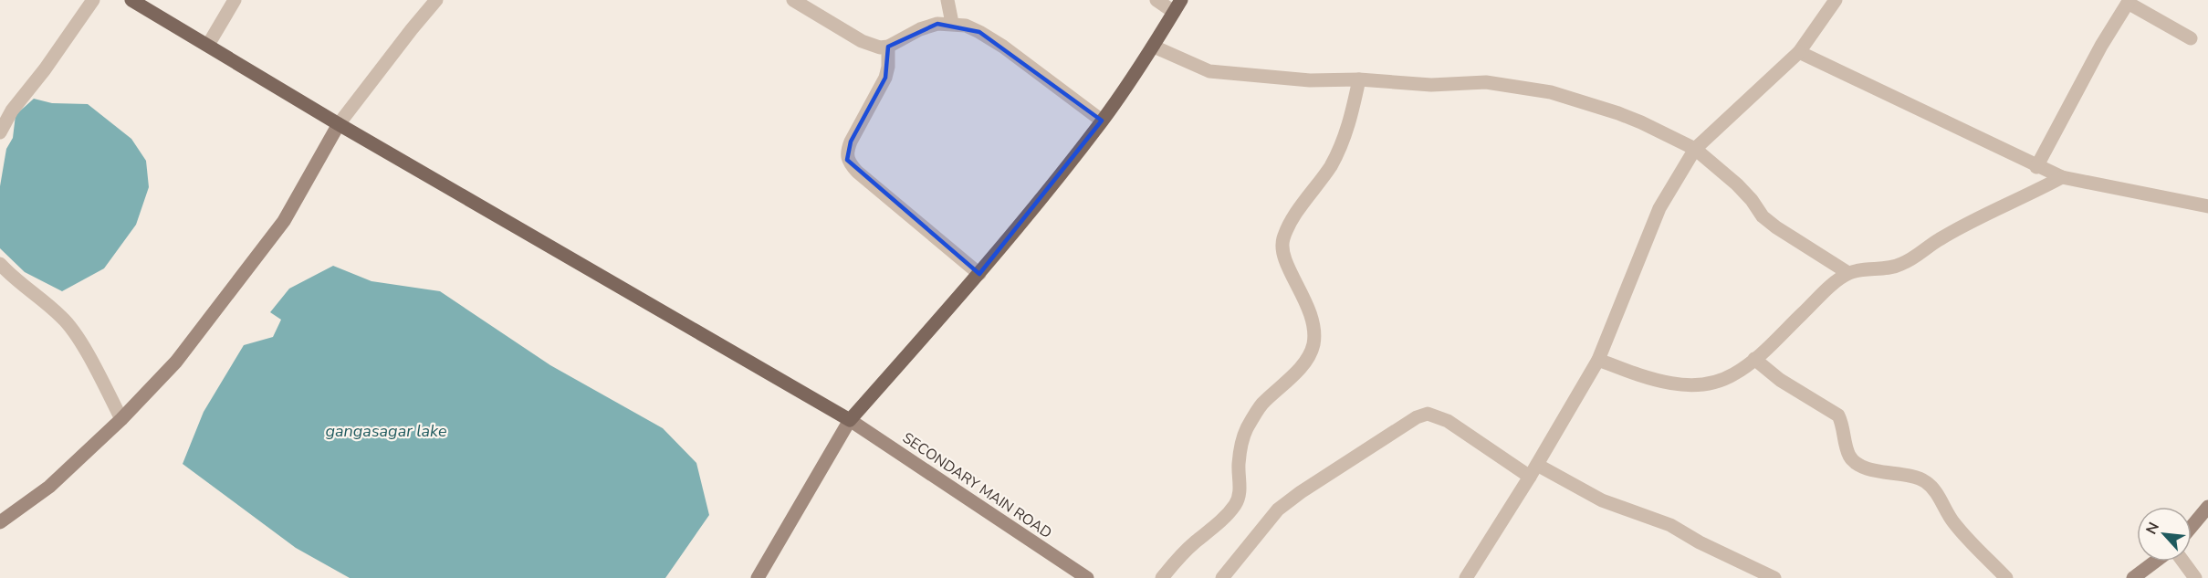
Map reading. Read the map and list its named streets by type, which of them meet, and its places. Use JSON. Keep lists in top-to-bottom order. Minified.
{"streets":{"street":["SECONDARY MAIN ROAD"]},"water":["gangasagar lake"],"north":"top left"}
